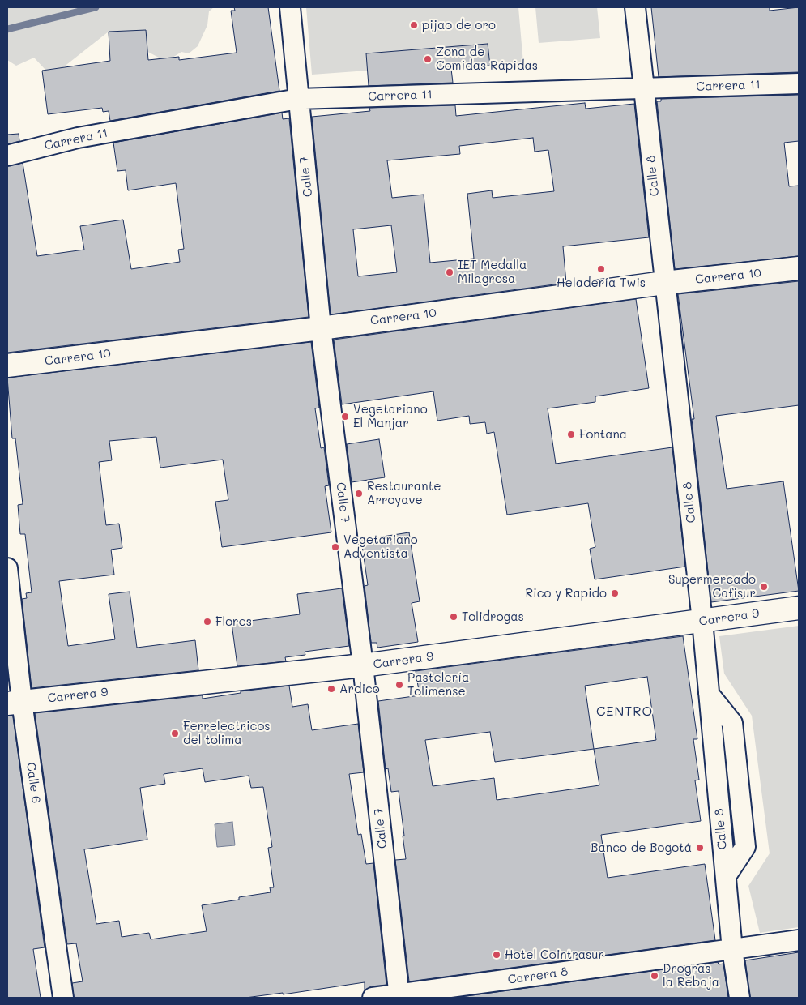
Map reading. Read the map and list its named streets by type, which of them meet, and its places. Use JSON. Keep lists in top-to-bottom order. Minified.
{"streets":{"main road":["Carrera 10","Carrera 9"],"street":["Carrera 11","Calle 8","Calle 7","Calle 6","Carrera 8"]},"crossings":[["Carrera 11","Calle 8"],["Carrera 11","Calle 7"],["Calle 8","Carrera 10"],["Calle 8","Carrera 9"],["Calle 8","Carrera 8"],["Calle 7","Carrera 10"],["Calle 7","Carrera 9"],["Calle 7","Carrera 8"],["Carrera 9","Calle 6"]],"districts":["CENTRO"],"places":["pijao de oro","Zona de Comidas Rápidas","Heladería Twis","IET Medalla Milagrosa","Vegetariano El Manjar","Fontana","Restaurante Arroyave","Vegetariano Adventista","Supermercado Cafisur","Rico y Rapido","Tolidrogas","Flores","Pastelería Tolimense","Ardico","Ferrelectricos del tolima","Banco de Bogotá","Hotel Cointrasur","Drogras la Rebaja"]}
